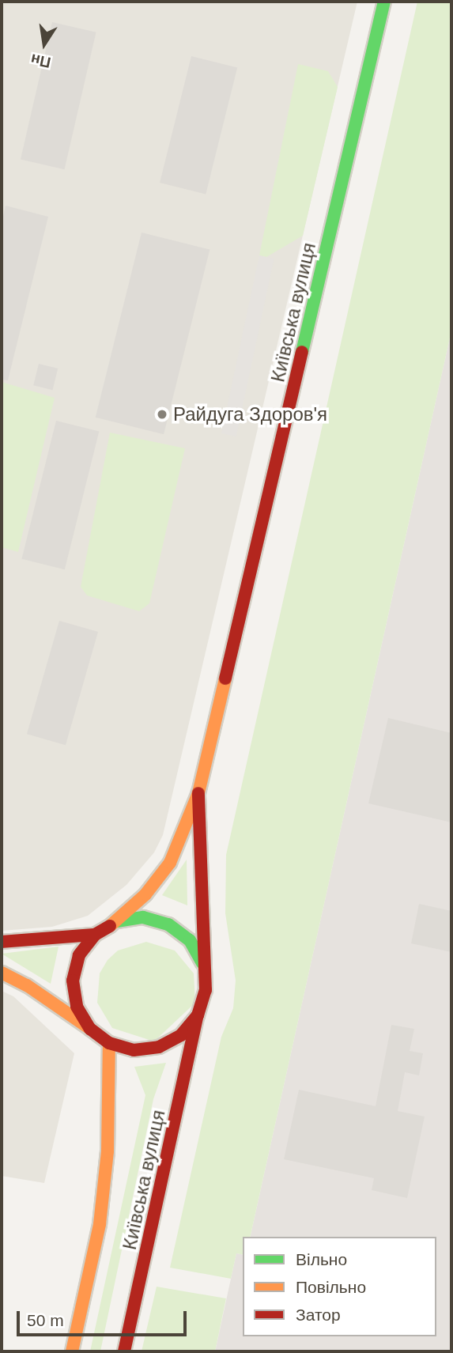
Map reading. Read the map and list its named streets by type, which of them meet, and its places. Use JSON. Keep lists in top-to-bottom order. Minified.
{"streets":{"main road":["Київська вулиця"]},"places":["Райдуга Здоров'я"],"legend":["Вільно","Повільно","Затор"],"scale_bar":"50 m","north":"bottom"}
